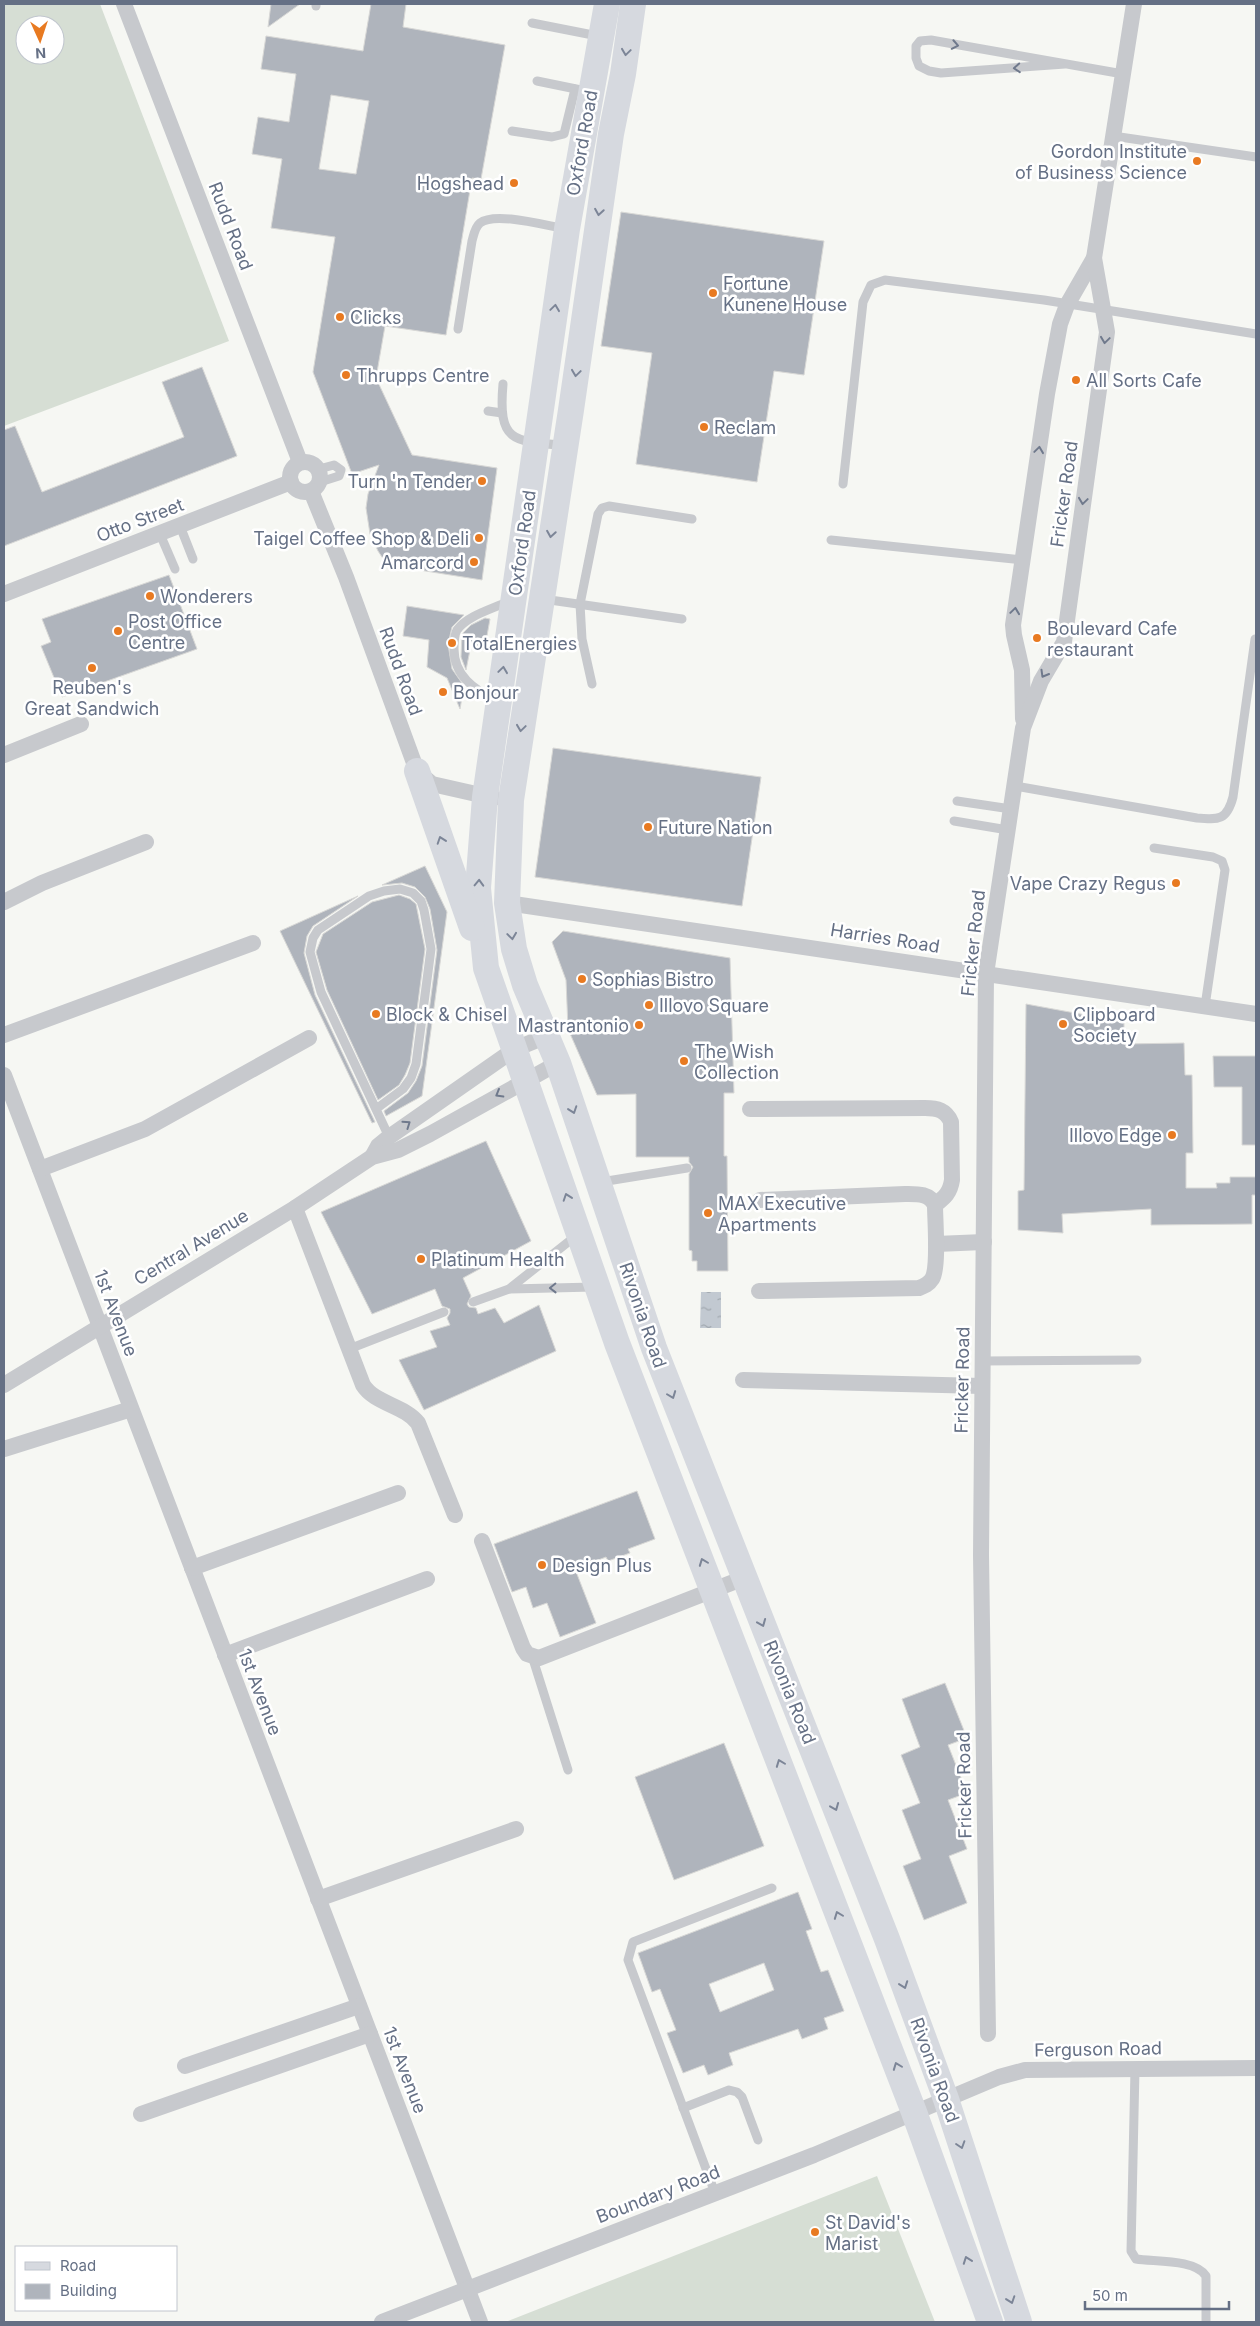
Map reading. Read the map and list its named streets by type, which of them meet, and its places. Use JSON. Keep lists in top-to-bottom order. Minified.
{"streets":{"main road":["Oxford Road","Rivonia Road"],"street":["Rudd Road","Fricker Road","Otto Street","Harries Road","Central Avenue","1st Avenue","Ferguson Road","Boundary Road"]},"crossings":[["Oxford Road","Harries Road"],["Oxford Road","Central Avenue"],["Oxford Road","Rivonia Road"],["Rudd Road","Otto Street"],["Fricker Road","Harries Road"],["Central Avenue","1st Avenue"],["Central Avenue","Rivonia Road"],["1st Avenue","Boundary Road"],["Rivonia Road","Ferguson Road"],["Rivonia Road","Boundary Road"],["Ferguson Road","Boundary Road"]],"places":["Gordon Institute of Business Science","Hogshead","Fortune Kunene House","Clicks","Thrupps Centre","All Sorts Cafe","Reclam","Turn 'n Tender","Taigel Coffee Shop & Deli","Amarcord","Wonderers","Post Office Centre","Boulevard Cafe restaurant","TotalEnergies","Reuben's Great Sandwich","Bonjour","Future Nation","Vape Crazy Regus","Sophias Bistro","Illovo Square","Block & Chisel","Clipboard Society","Mastrantonio","The Wish Collection","Illovo Edge","MAX Executive Apartments","Platinum Health","Design Plus","St David's Marist"],"legend":["Road","Building"],"scale_bar":"50 m","north":"bottom"}
